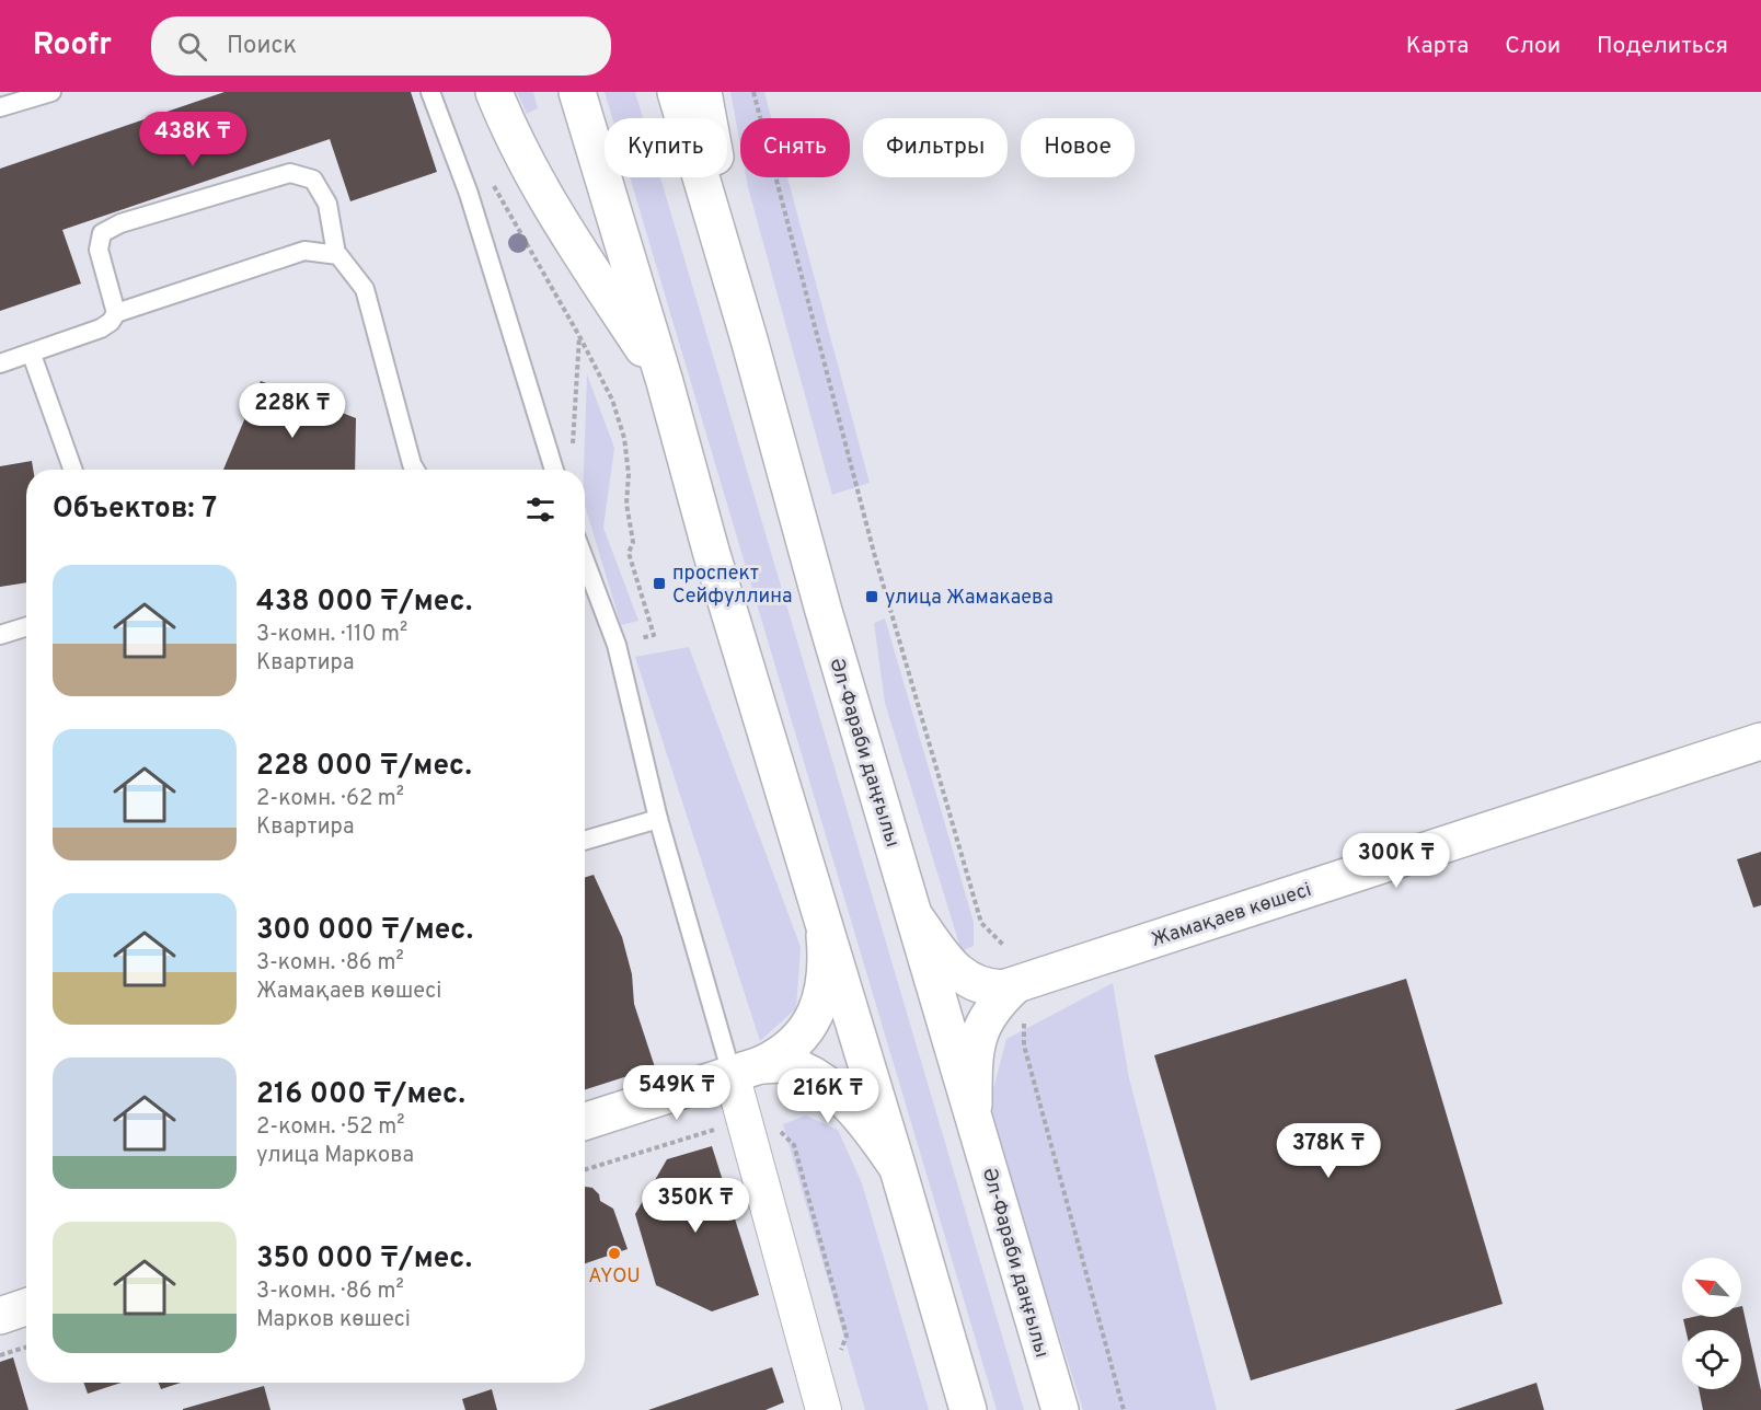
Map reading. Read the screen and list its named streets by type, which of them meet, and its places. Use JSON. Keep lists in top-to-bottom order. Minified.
{"streets":{"main road":["Әл-Фараби даңғылы","Жамақаев көшесі"]},"crossings":[["Әл-Фараби даңғылы","Жамақаев көшесі"]],"places":{"transit":["проспект Сейфуллина","улица Жамакаева"],"other":["AYOU"]},"north":"top left","page":{"header":"Roofr","search":"Поиск","nav":["Карта","Слои","Поделиться"],"price":["438K ₸","228K ₸","300K ₸","549K ₸","216K ₸","378K ₸","350K ₸"],"chip":["Купить","Снять","Фильтры","Новое"],"heading":"Объектов: 7","list":[{"name":"438 000 ₸/мес.","note":"3-комн. · 110 m² · Квартира"},{"name":"228 000 ₸/мес.","note":"2-комн. · 62 m² · Квартира"},{"name":"300 000 ₸/мес.","note":"3-комн. · 86 m² · Жамақаев көшесі"},{"name":"216 000 ₸/мес.","note":"2-комн. · 52 m² · улица Маркова"},{"name":"350 000 ₸/мес.","note":"3-комн. · 86 m² · Марков көшесі"}]}}
